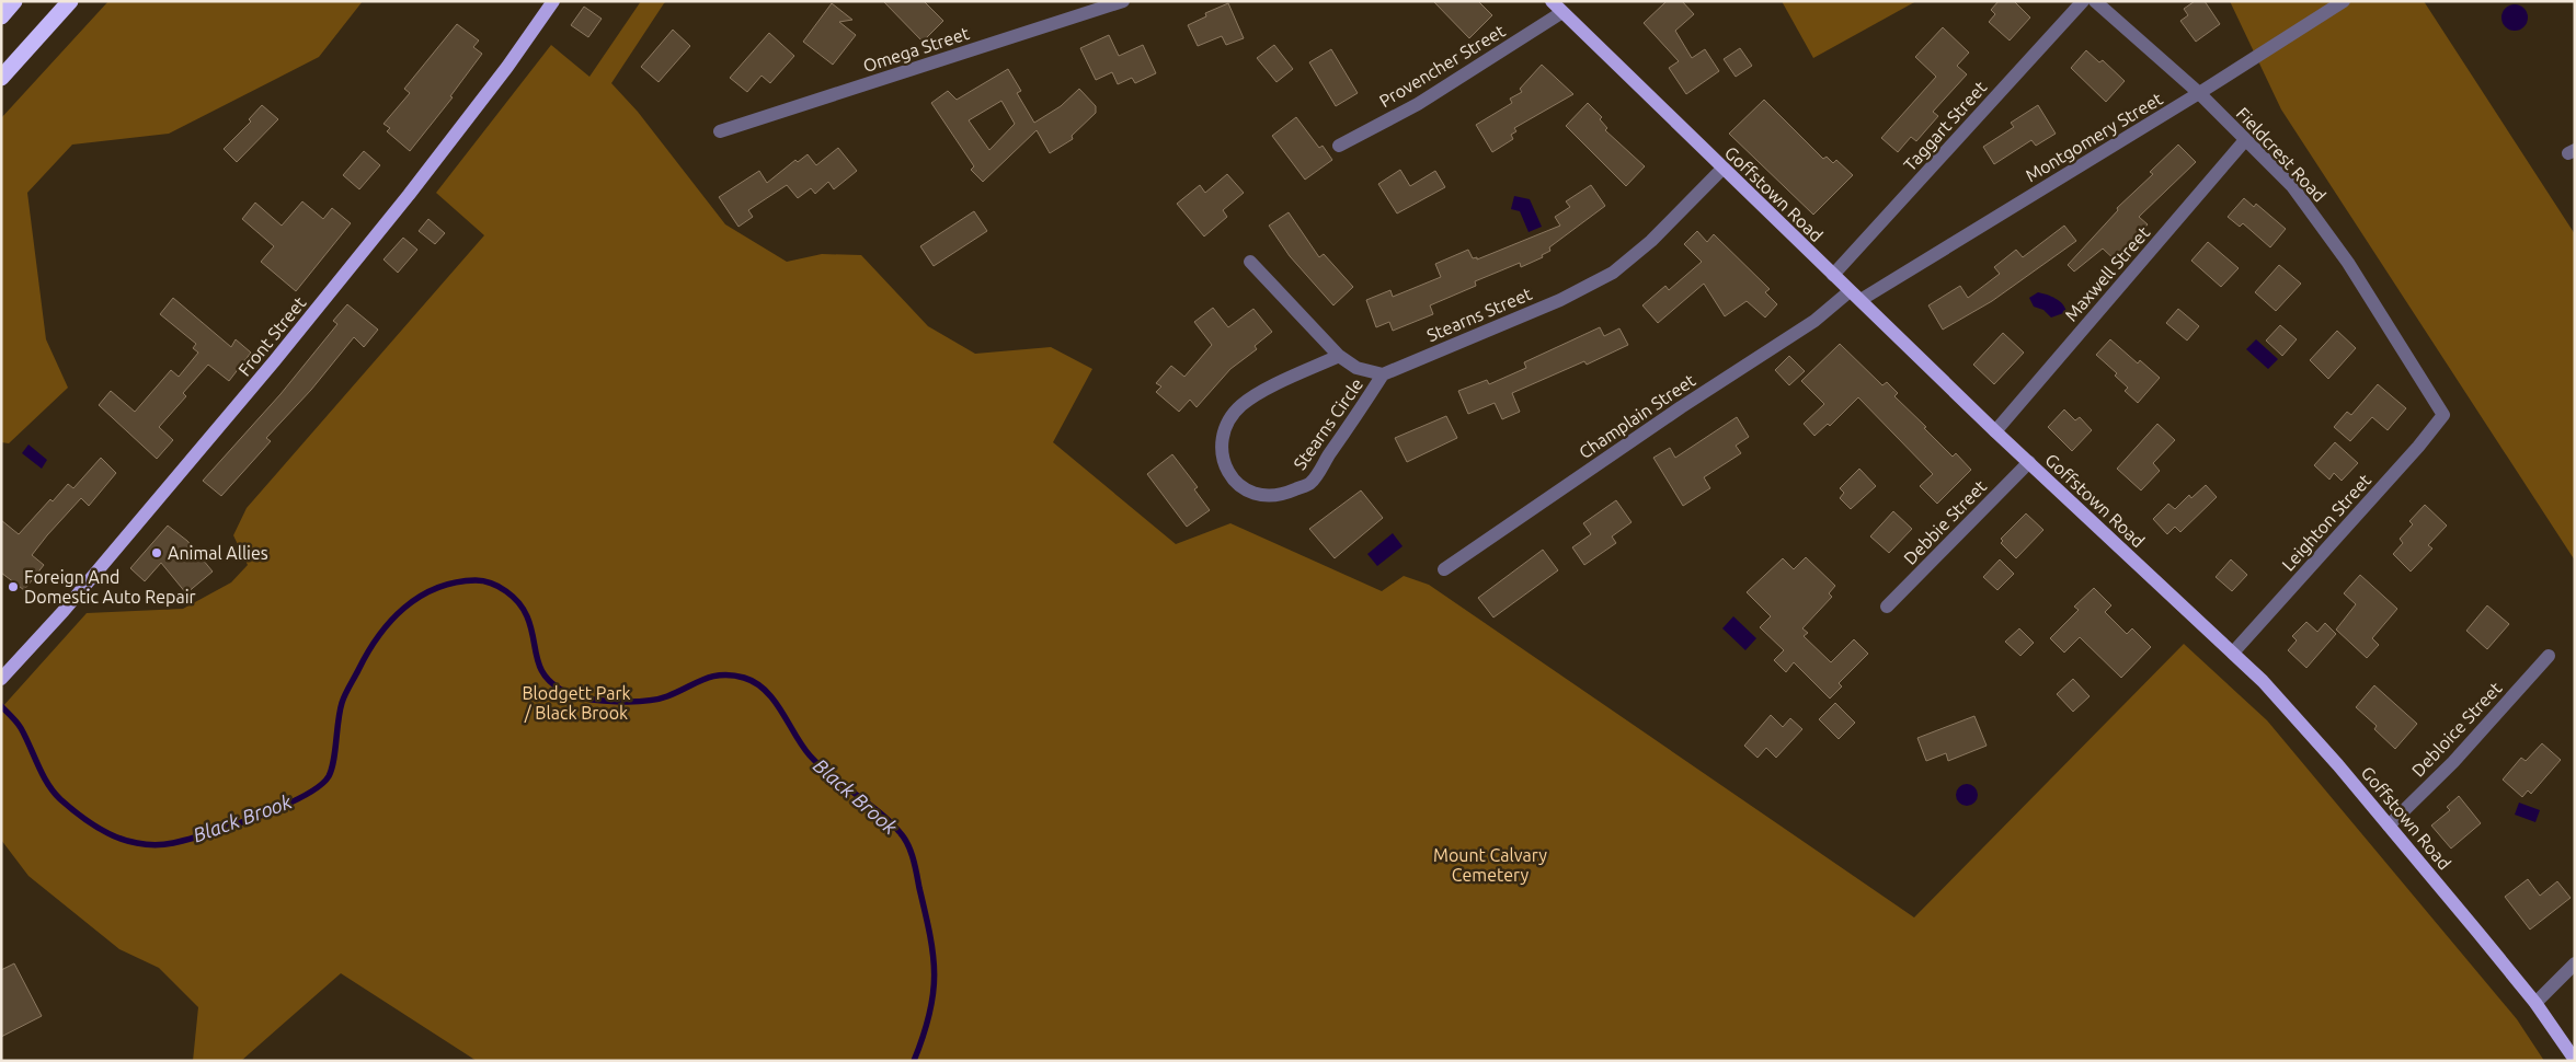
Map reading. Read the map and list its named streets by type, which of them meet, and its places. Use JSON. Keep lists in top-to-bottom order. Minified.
{"streets":{"main road":["Goffstown Road","Front Street"],"street":["Omega Street","Provencher Street","Taggart Street","Montgomery Street","Fieldcrest Road","Maxwell Street","Stearns Street","Champlain Street","Stearns Circle","Debbie Street","Leighton Street","Debloice Street"]},"crossings":[["Provencher Street","Goffstown Road"],["Taggart Street","Goffstown Road"],["Montgomery Street","Fieldcrest Road"],["Montgomery Street","Goffstown Road"],["Montgomery Street","Champlain Street"],["Fieldcrest Road","Maxwell Street"],["Fieldcrest Road","Leighton Street"],["Goffstown Road","Maxwell Street"],["Goffstown Road","Stearns Street"],["Goffstown Road","Champlain Street"],["Goffstown Road","Debbie Street"],["Goffstown Road","Leighton Street"],["Goffstown Road","Debloice Street"],["Stearns Street","Stearns Circle"]],"water":["Black Brook"],"parks":["Blodgett Park / Black Brook","Mount Calvary Cemetery"],"places":["Animal Allies","Foreign And Domestic Auto Repair"]}
